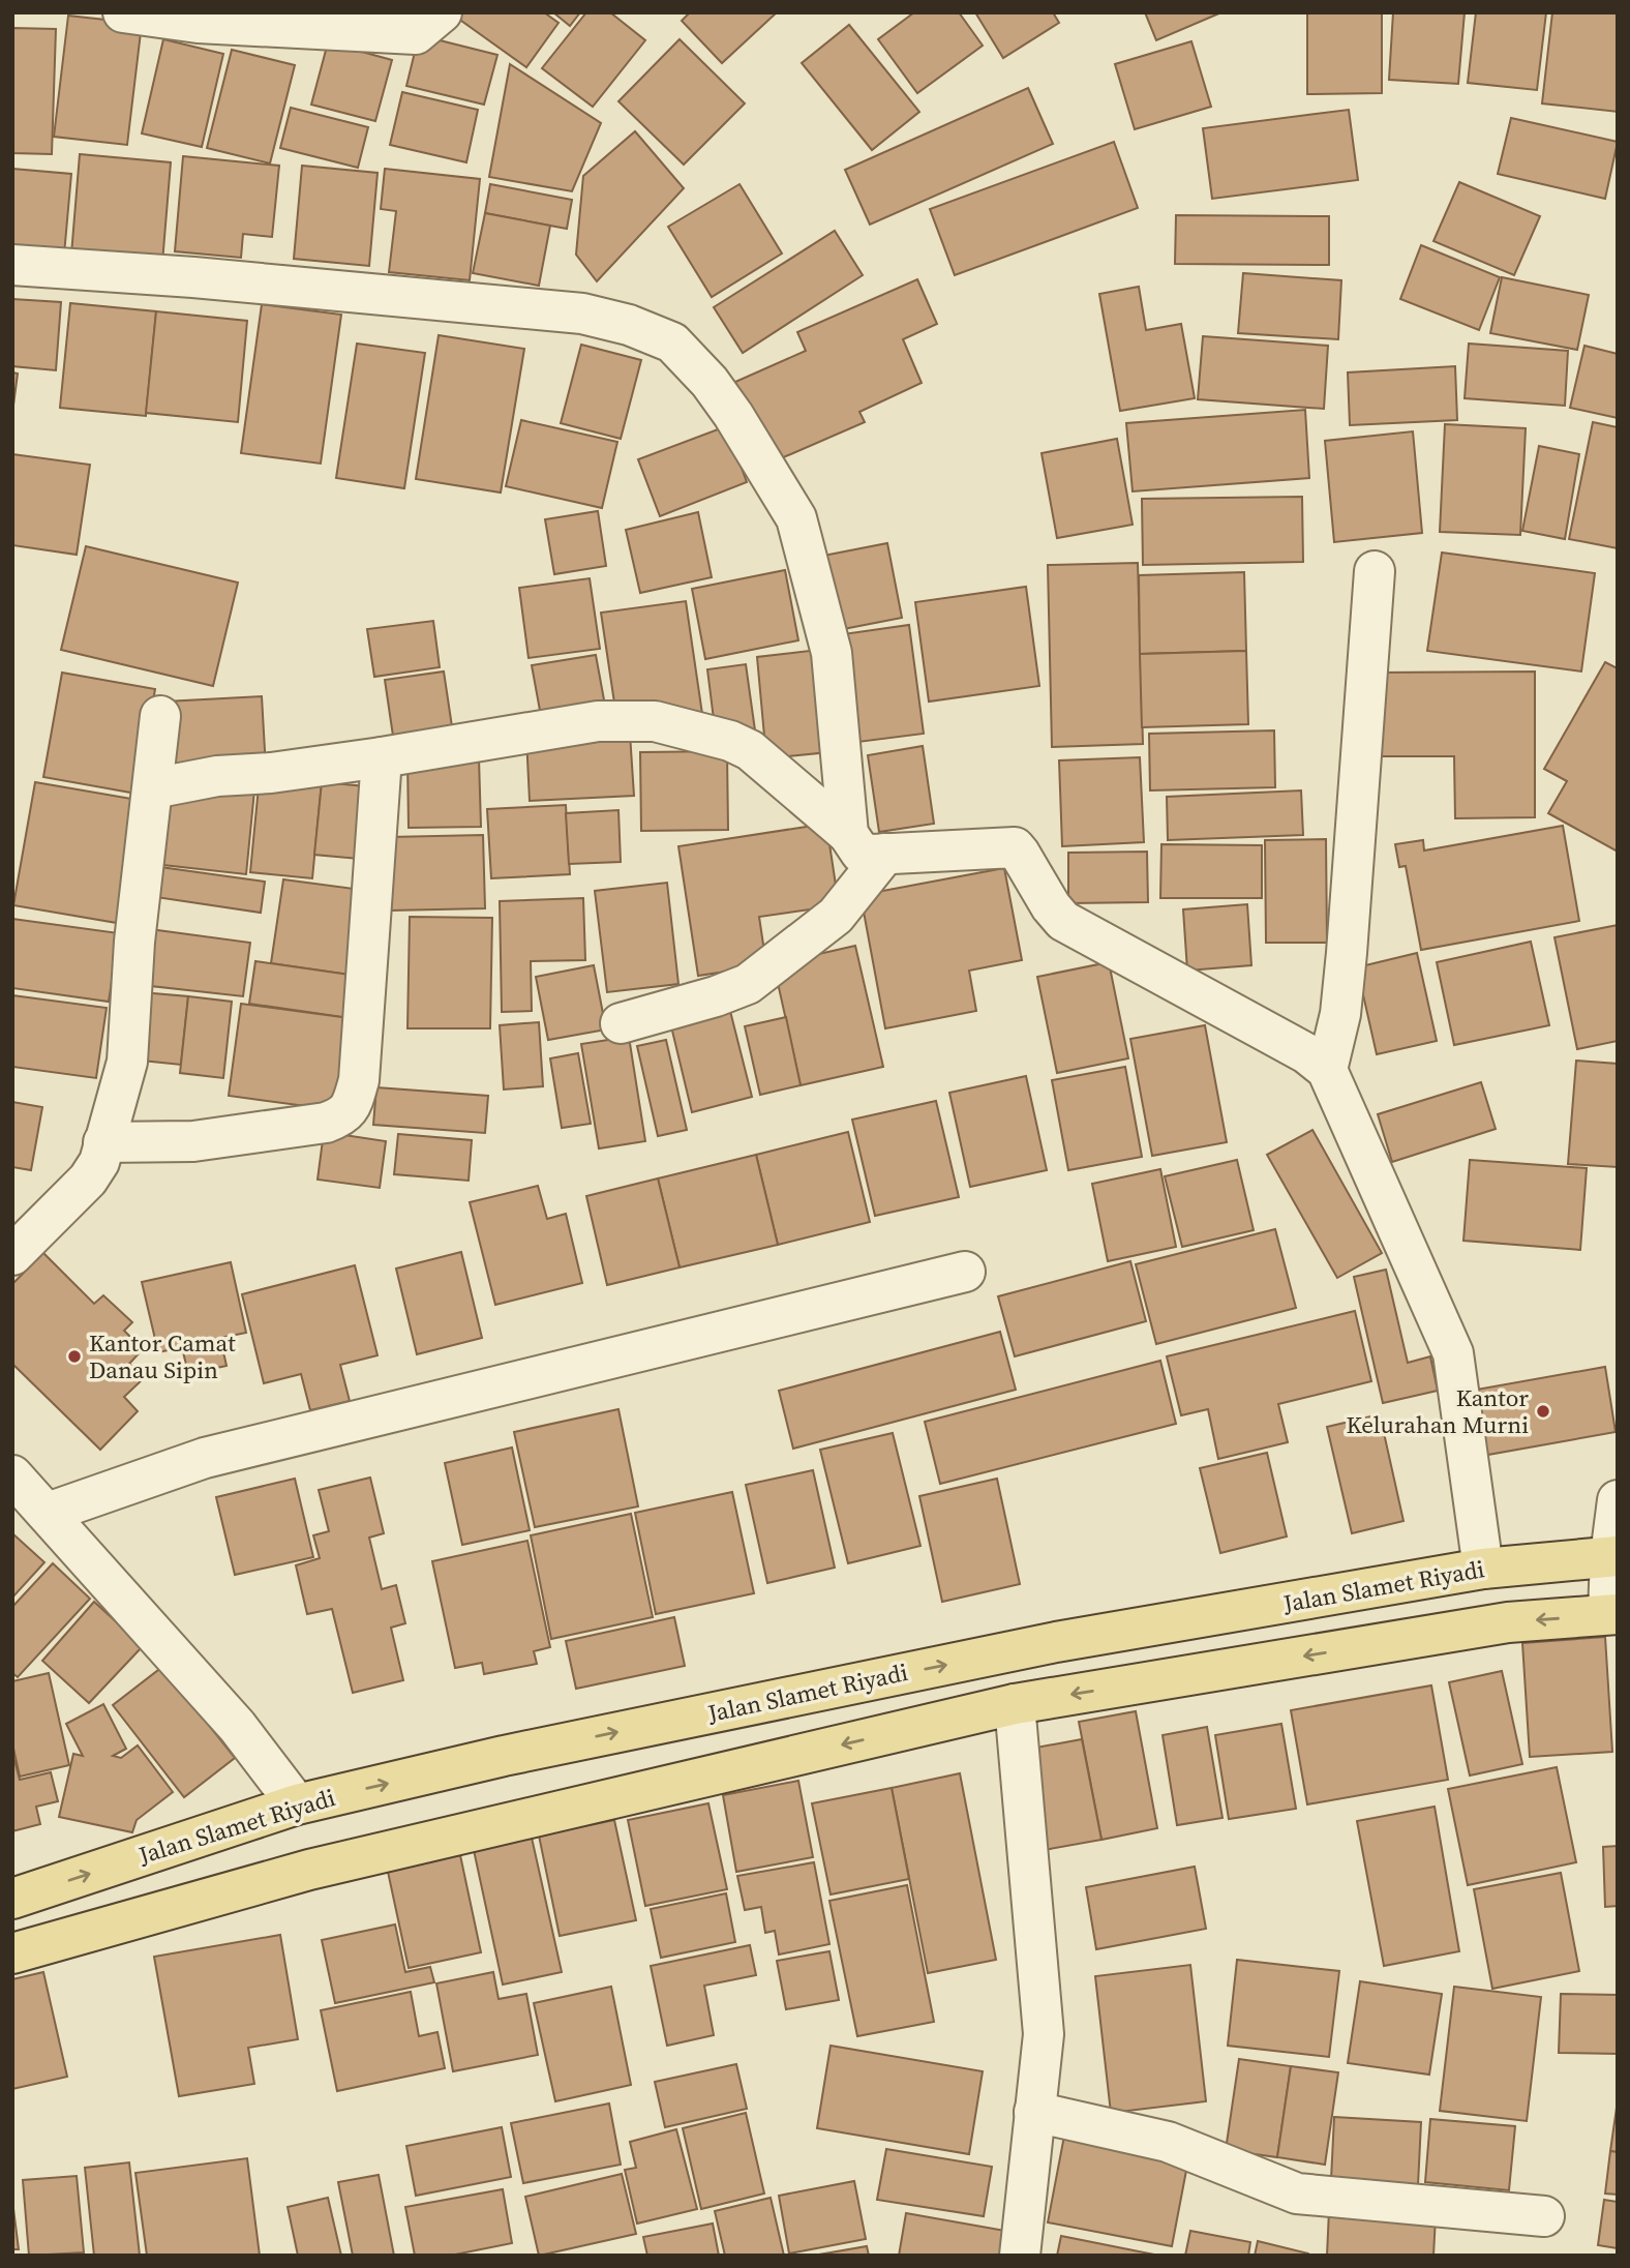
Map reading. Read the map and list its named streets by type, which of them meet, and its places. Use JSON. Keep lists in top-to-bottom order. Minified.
{"streets":{"main road":["Jalan Slamet Riyadi"]},"places":["Kantor Camat Danau Sipin","Kantor Kelurahan Murni"]}
